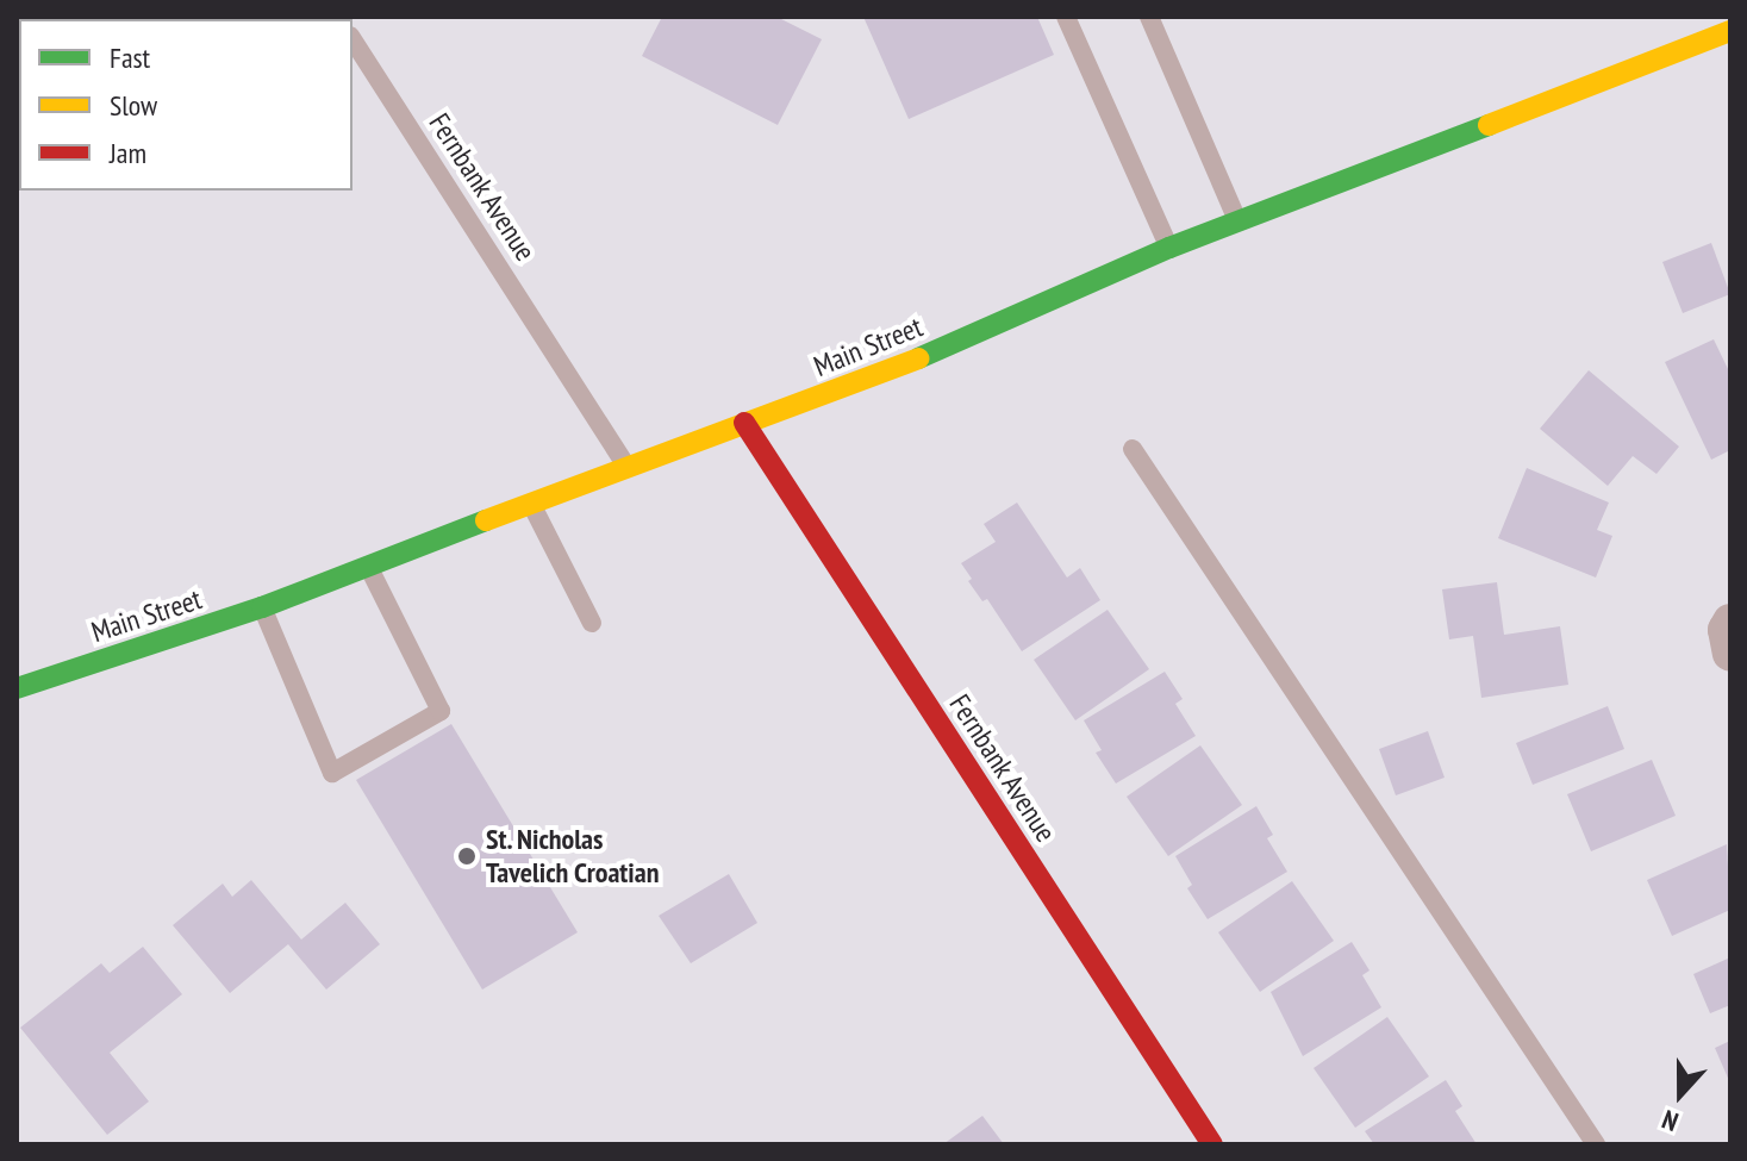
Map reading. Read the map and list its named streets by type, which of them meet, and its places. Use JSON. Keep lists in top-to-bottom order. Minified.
{"streets":{"main road":["Fernbank Avenue","Main Street"]},"crossings":[["Fernbank Avenue","Main Street"]],"places":["St. Nicholas Tavelich Croatian"],"legend":["Fast","Slow","Jam"],"north":"bottom"}
